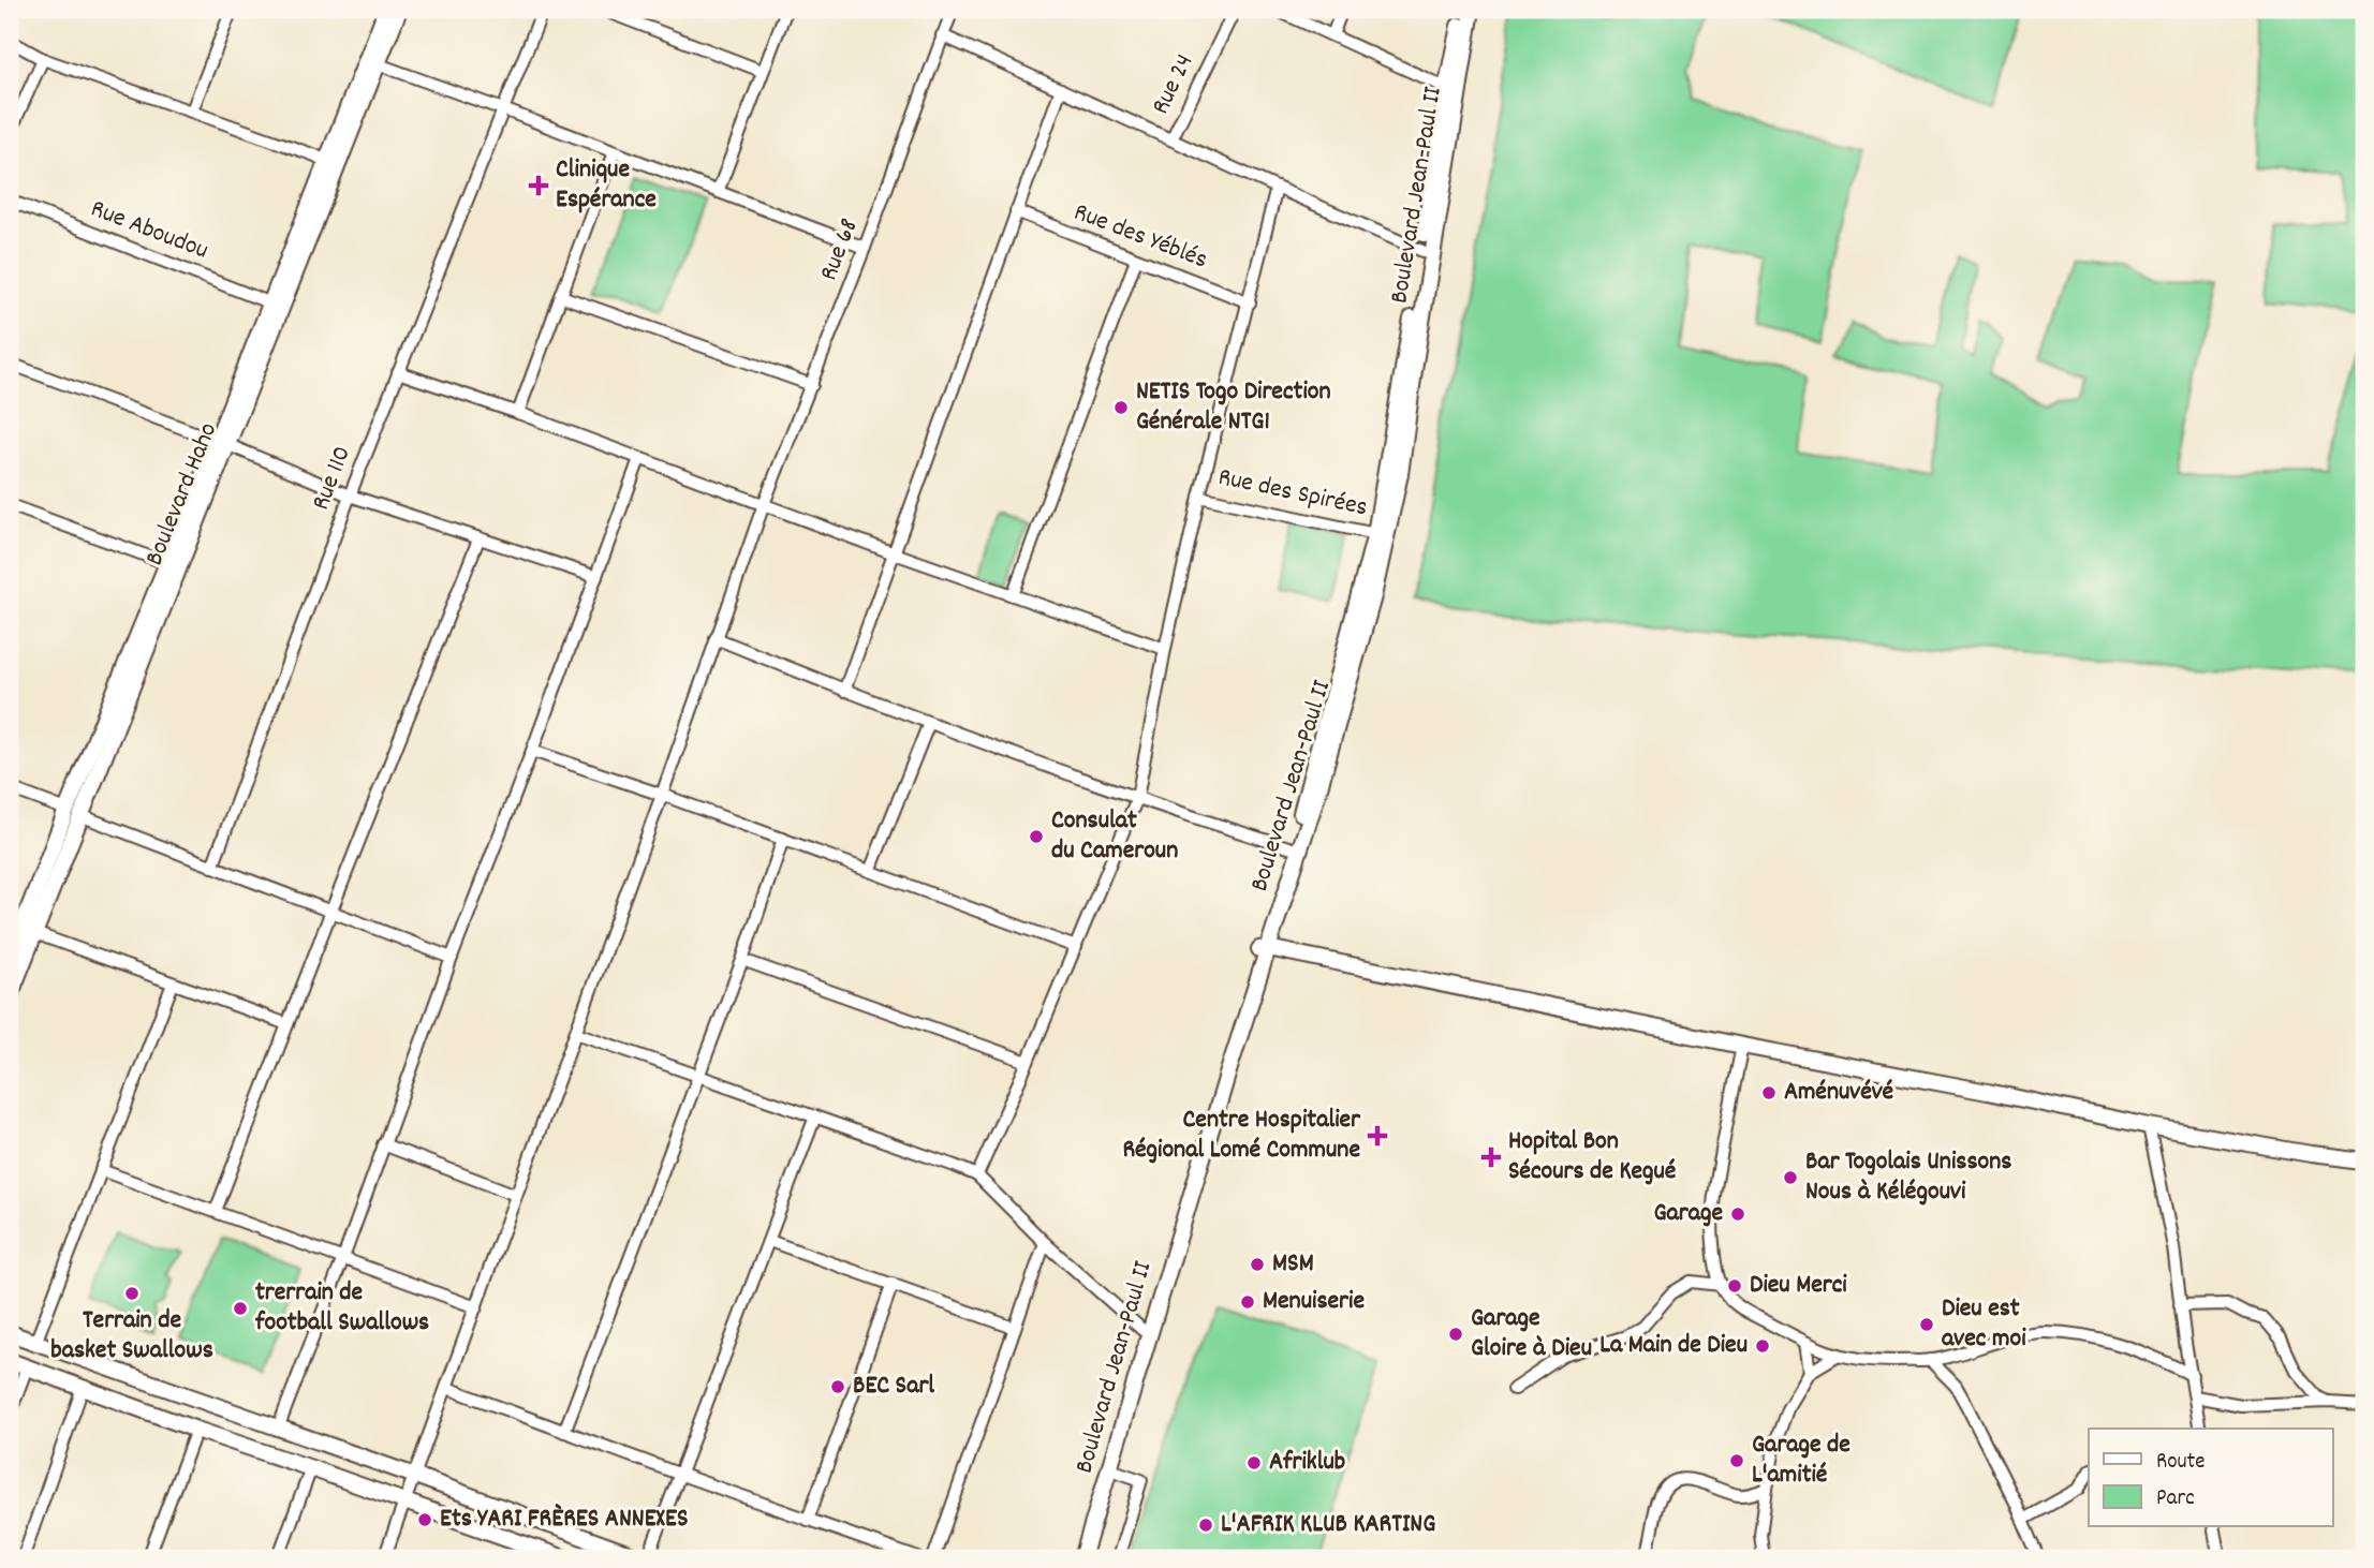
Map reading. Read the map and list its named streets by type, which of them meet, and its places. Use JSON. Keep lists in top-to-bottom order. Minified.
{"streets":{"main road":["Boulevard Jean-Paul II","Boulevard Haho"],"street":["Rue 24","Rue Aboudou","Rue des Yéblés","Rue 68","Rue 110","Rue des Spirées"]},"crossings":[["Boulevard Jean-Paul II","Rue des Spirées"],["Rue Aboudou","Boulevard Haho"]],"places":{"health":["Clinique Espérance","Centre Hospitalier Régional Lomé Commune","Hopital Bon Sécours de Kegué"],"other":["NETIS Togo Direction Générale NTG1","Consulat du Cameroun","Aménuvévé","Bar Togolais Unissons Nous à Kélégouvi","Garage","MSM","Dieu Merci","Terrain de basket Swallows","Menuiserie","trerrain de football Swallows","Dieu est avec moi","Garage Gloire à Dieu","La Main de Dieu","BEC Sarl","Garage de L'amitié","Afriklub","Ets YARI FRÈRES ANNEXES","L'AFRIK KLUB KARTING"]},"legend":["Route","Parc"]}
